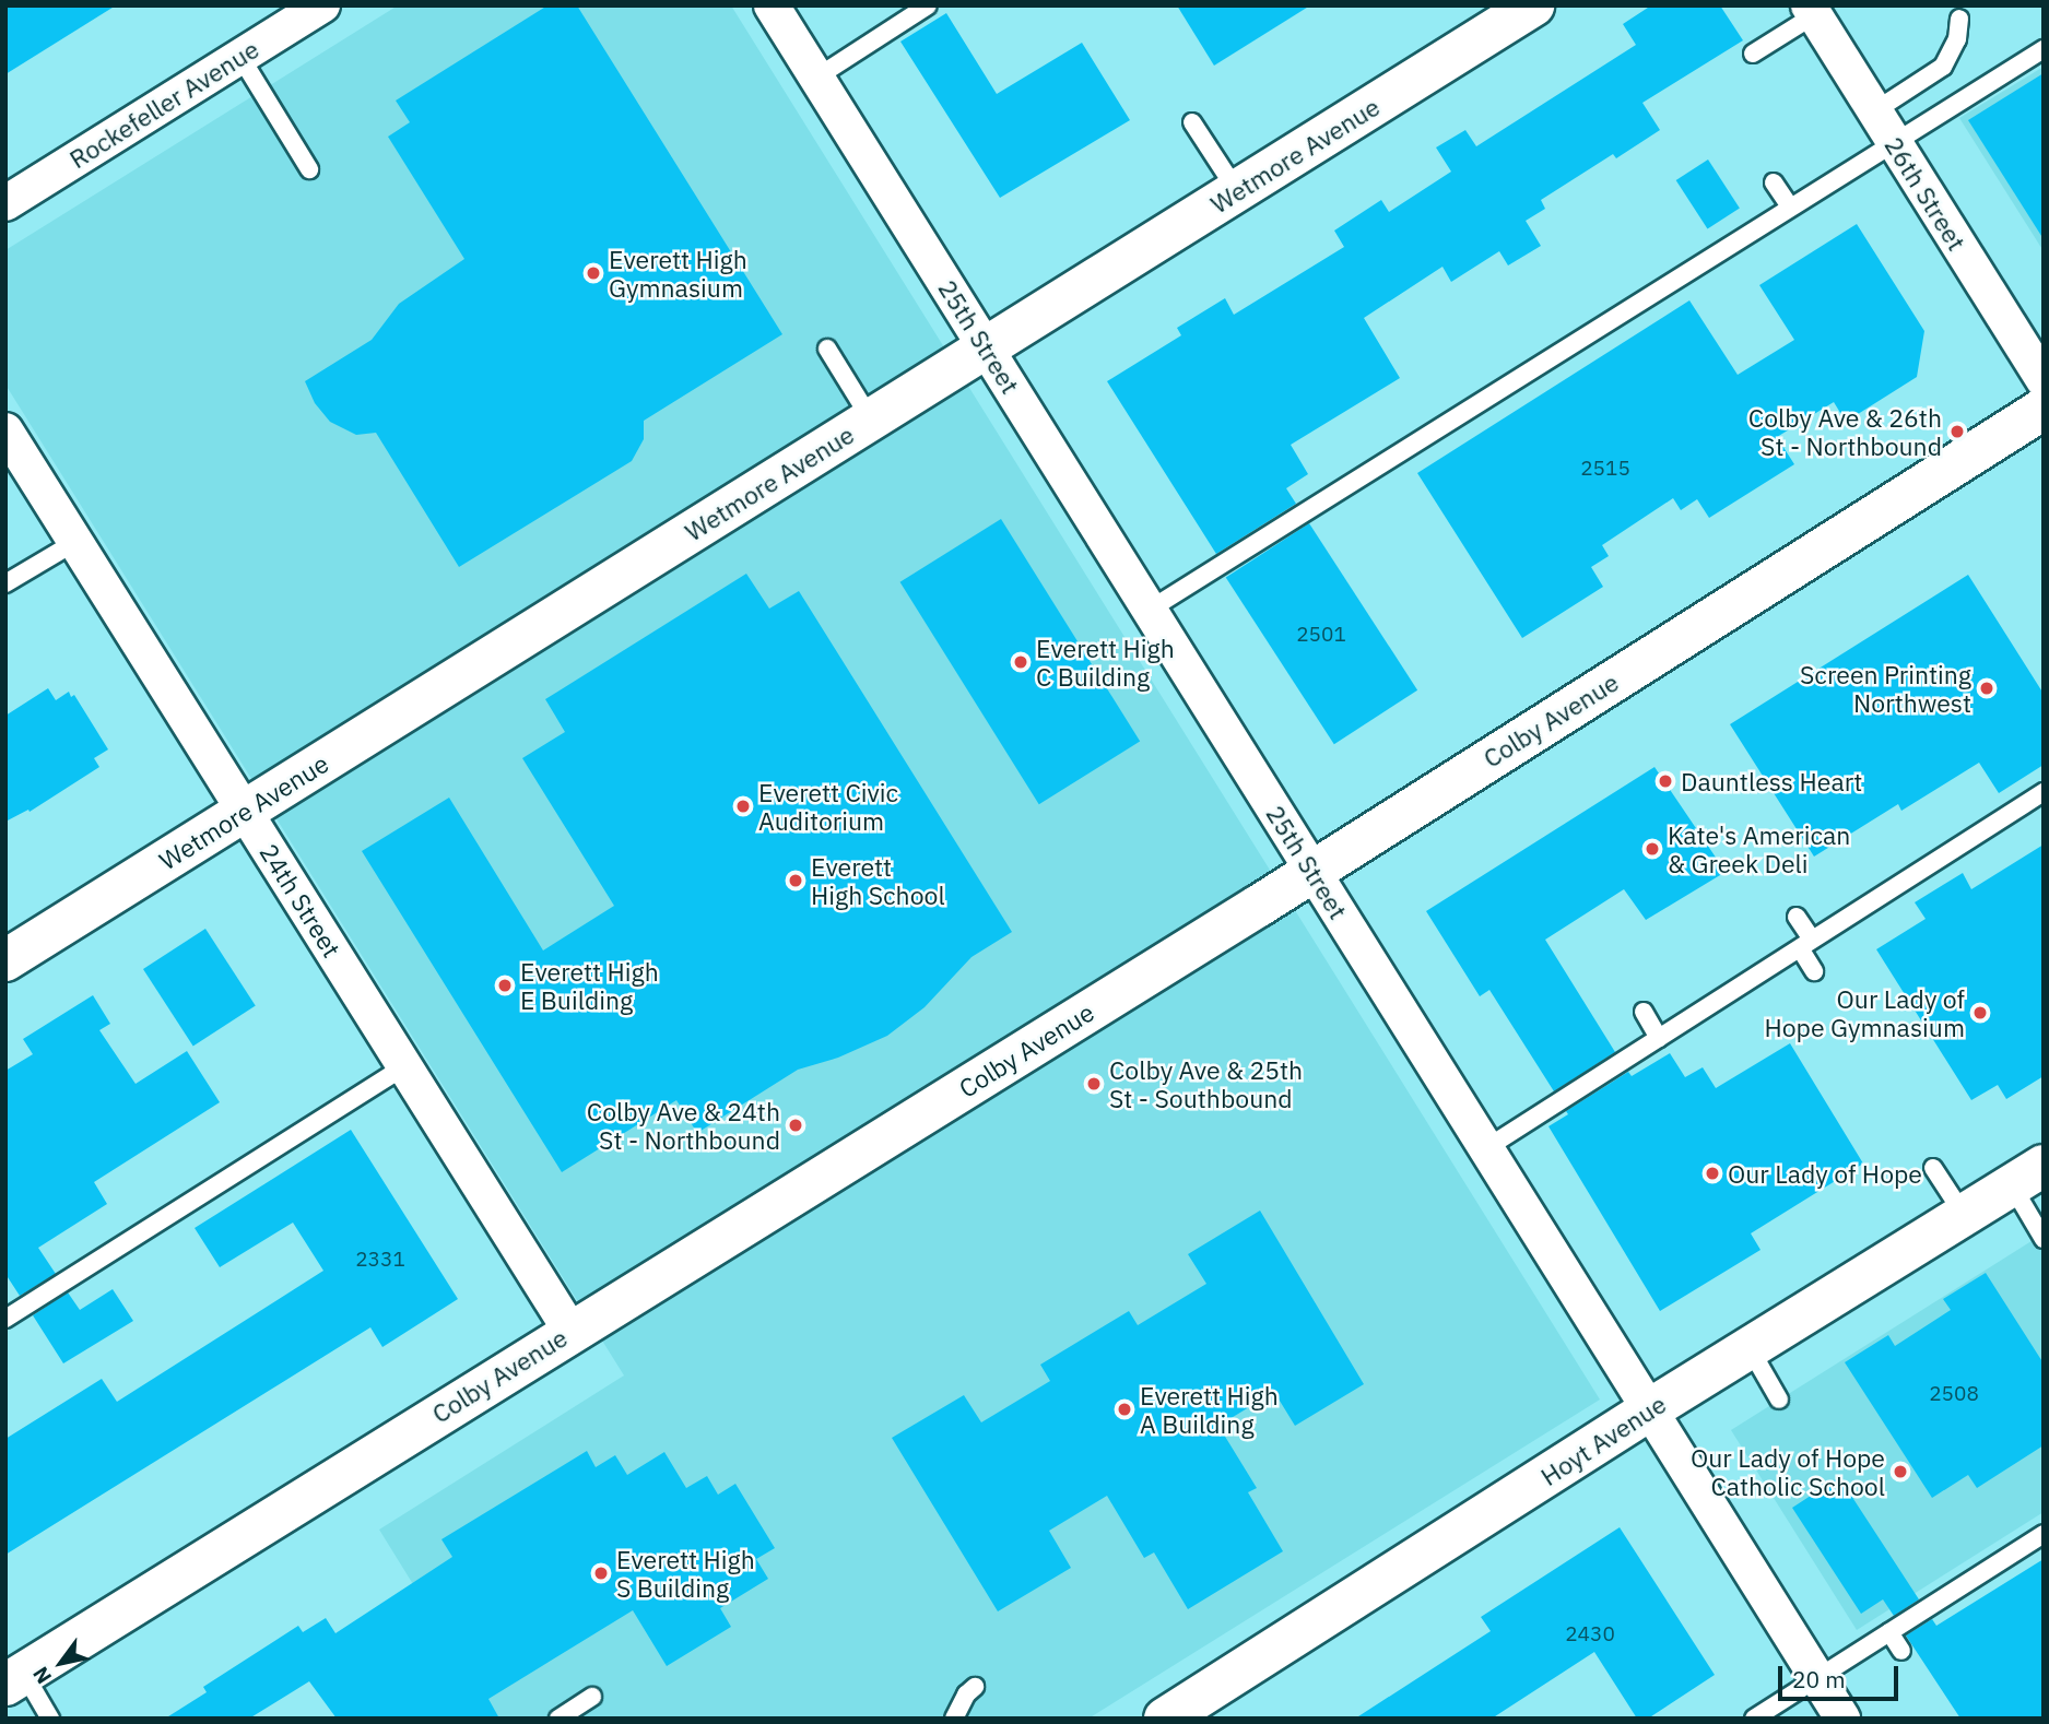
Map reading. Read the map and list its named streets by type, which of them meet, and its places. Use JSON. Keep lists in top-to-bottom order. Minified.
{"streets":{"street":["Rockefeller Avenue","Wetmore Avenue","26th Street","25th Street","Colby Avenue","24th Street","Hoyt Avenue"]},"crossings":[["Wetmore Avenue","25th Street"],["Wetmore Avenue","24th Street"],["25th Street","Colby Avenue"],["25th Street","Hoyt Avenue"],["Colby Avenue","24th Street"]],"places":["Everett High Gymnasium","Colby Ave & 26th St - Northbound","Everett High C Building","Screen Printing Northwest","Dauntless Heart","Everett Civic Auditorium","Kate's American & Greek Deli","Everett High School","Everett High E Building","Our Lady of Hope Gymnasium","Colby Ave & 25th St - Southbound","Colby Ave & 24th St - Northbound","Our Lady of Hope","Everett High A Building","Our Lady of Hope Catholic School","Everett High S Building"],"house_numbers":["2515","2501","2331","2508","2430"],"scale_bar":"20 m","north":"bottom left"}
